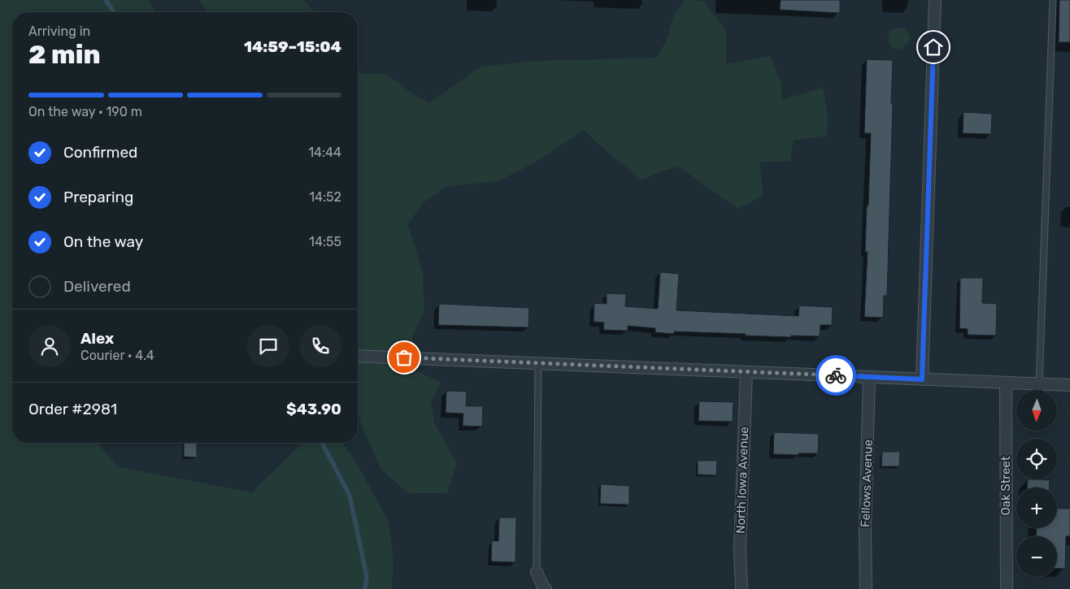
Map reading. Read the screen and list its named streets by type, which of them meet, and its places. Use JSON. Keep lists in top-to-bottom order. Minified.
{"streets":{"street":["North Iowa Avenue","Fellows Avenue","Oak Street"]},"north":"bottom","page":{"heading":["2 min","Arriving in","14:59–15:04"],"panel":["Alex","Courier · 4.4","Order #2981","$43.90"],"bar":"On the way · 190 m","list":[["Confirmed","14:44"],["Preparing","14:52"],["On the way","14:55"],"Delivered"],"map_buttons":["+","−"]}}
